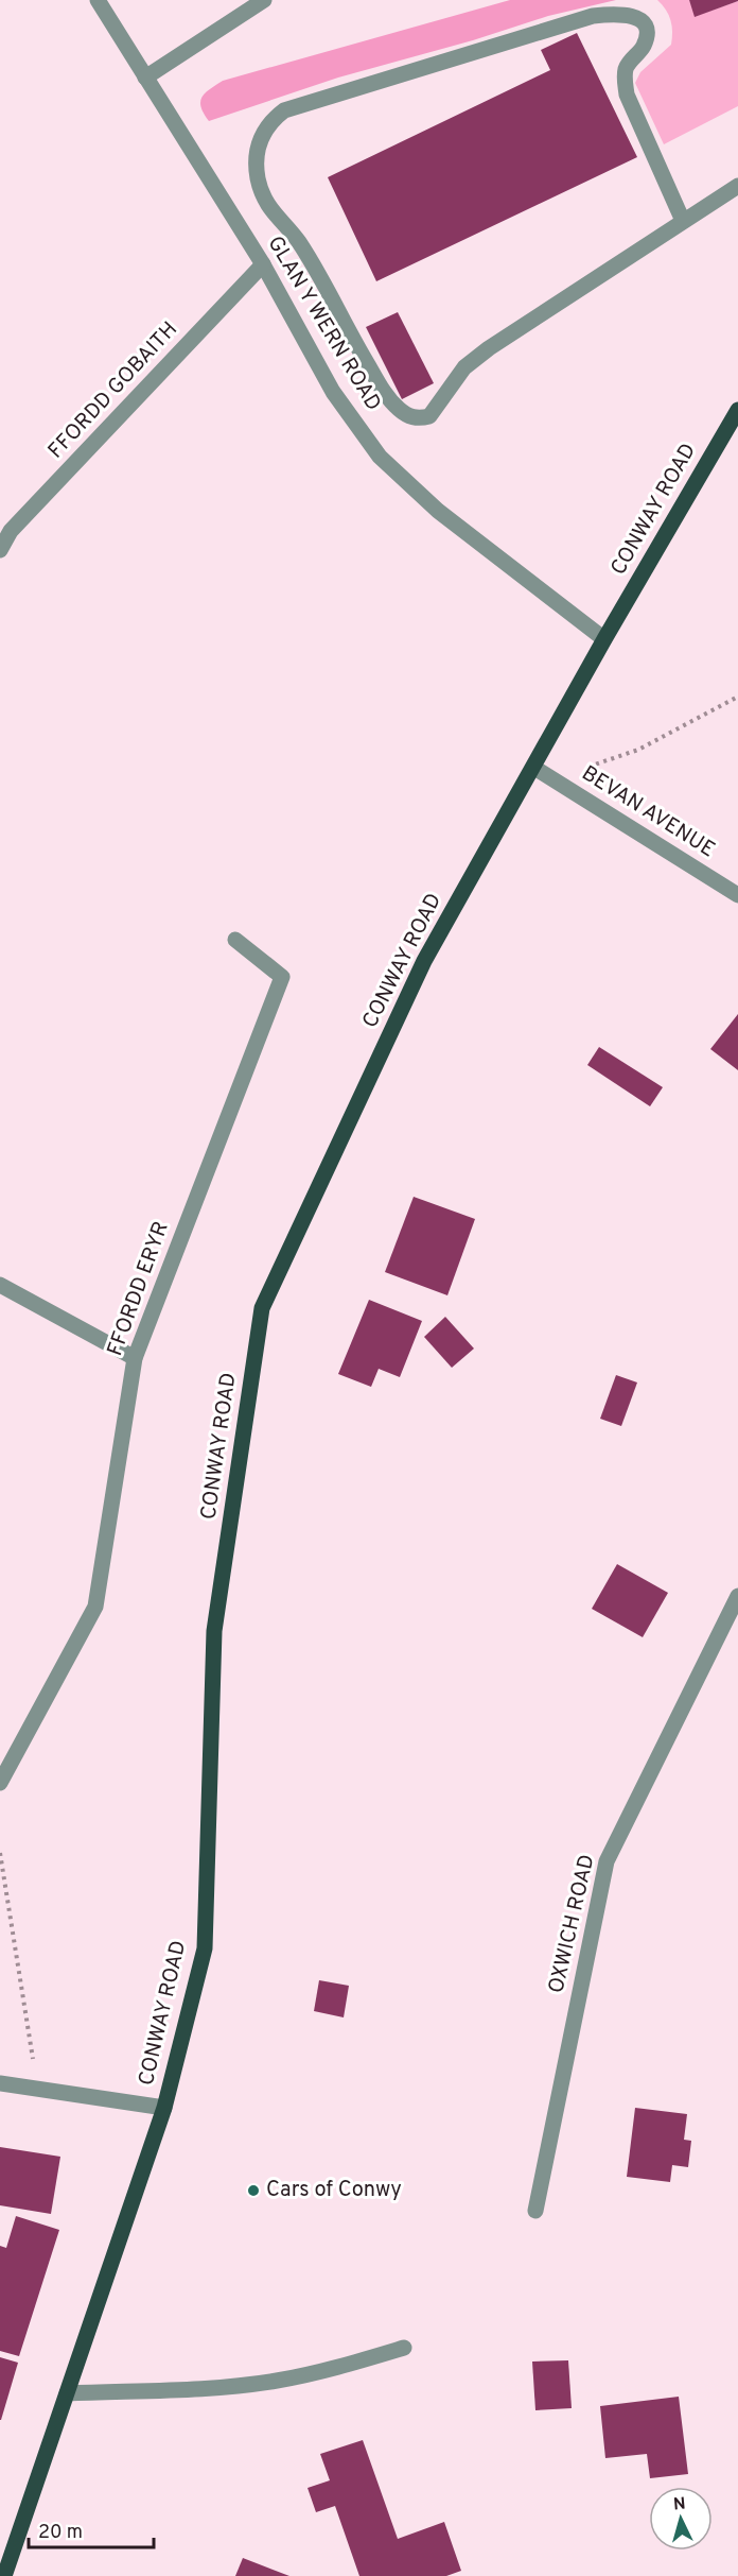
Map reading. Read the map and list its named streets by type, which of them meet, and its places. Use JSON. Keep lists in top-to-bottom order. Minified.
{"streets":{"main road":["CONWAY ROAD"],"street":["GLAN Y WERN ROAD","FFORDD GOBAITH","BEVAN AVENUE","FFORDD ERYR","OXWICH ROAD"]},"crossings":[["GLAN Y WERN ROAD","FFORDD GOBAITH"],["GLAN Y WERN ROAD","CONWAY ROAD"],["CONWAY ROAD","BEVAN AVENUE"]],"places":["Cars of Conwy"],"scale_bar":"20 m","north":"top"}
